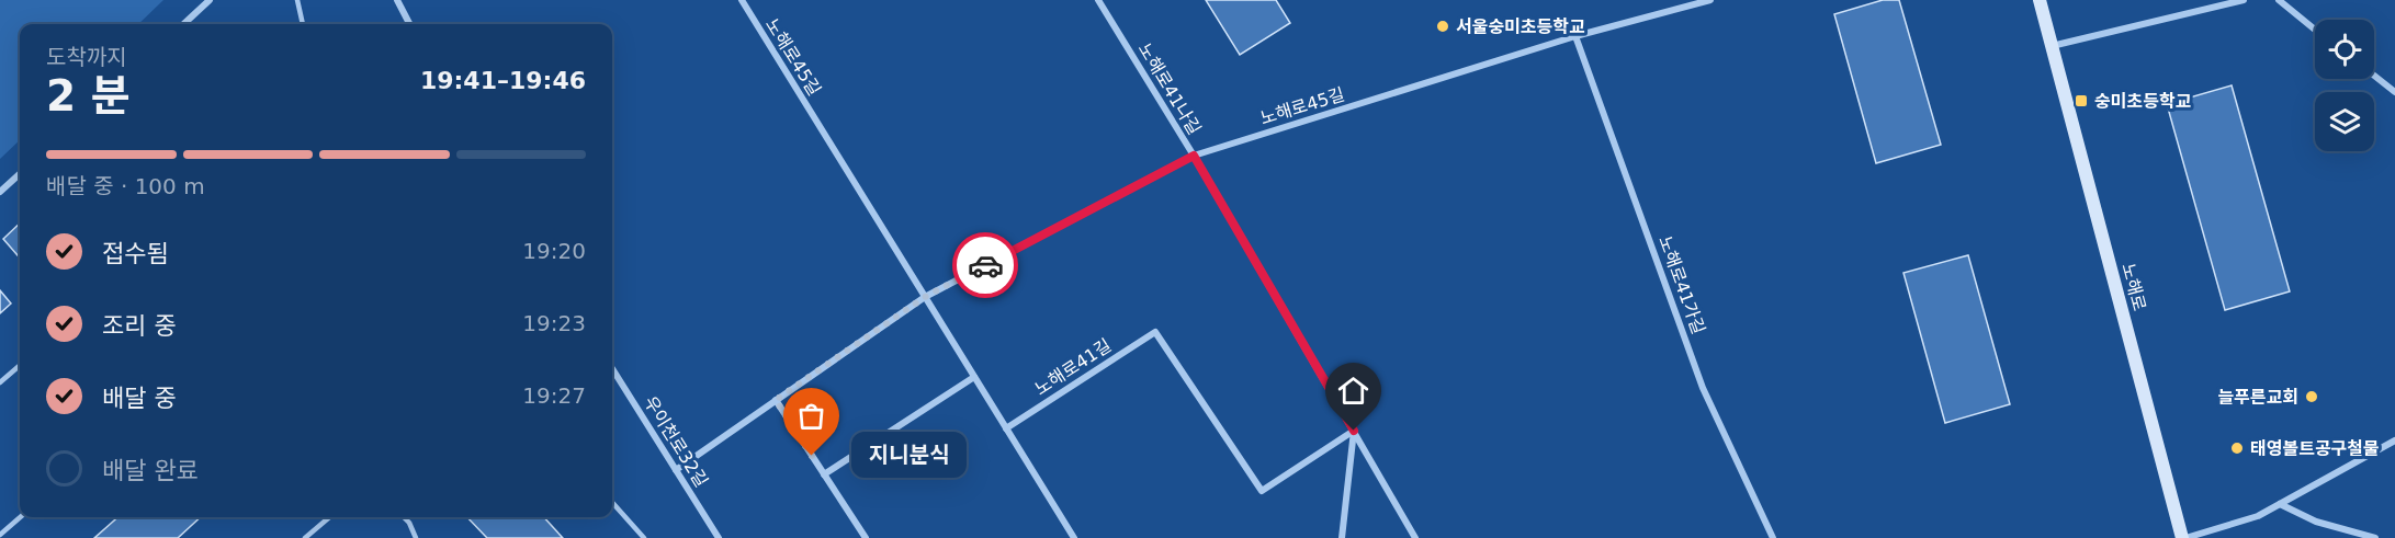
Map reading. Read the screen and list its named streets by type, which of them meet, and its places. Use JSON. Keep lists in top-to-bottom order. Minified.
{"streets":{"main road":["노해로"],"street":["노해로45길","노해로41나길","노해로41가길","노해로41길","우이천로32길"]},"crossings":[["노해로45길","노해로41나길"],["노해로45길","노해로41가길"],["노해로45길","노해로41길"],["노해로45길","우이천로32길"],["노해로41나길","노해로41길"]],"places":{"other":["서울숭미초등학교","늘푸른교회","태영볼트공구철물","지니분식"],"transit":["숭미초등학교"]},"page":{"heading":["2 분","도착까지","19:41–19:46"],"bar":"배달 중 · 100 m","list":[["접수됨","19:20"],["조리 중","19:23"],["배달 중","19:27"],"배달 완료"],"bubble":"지니분식"}}
